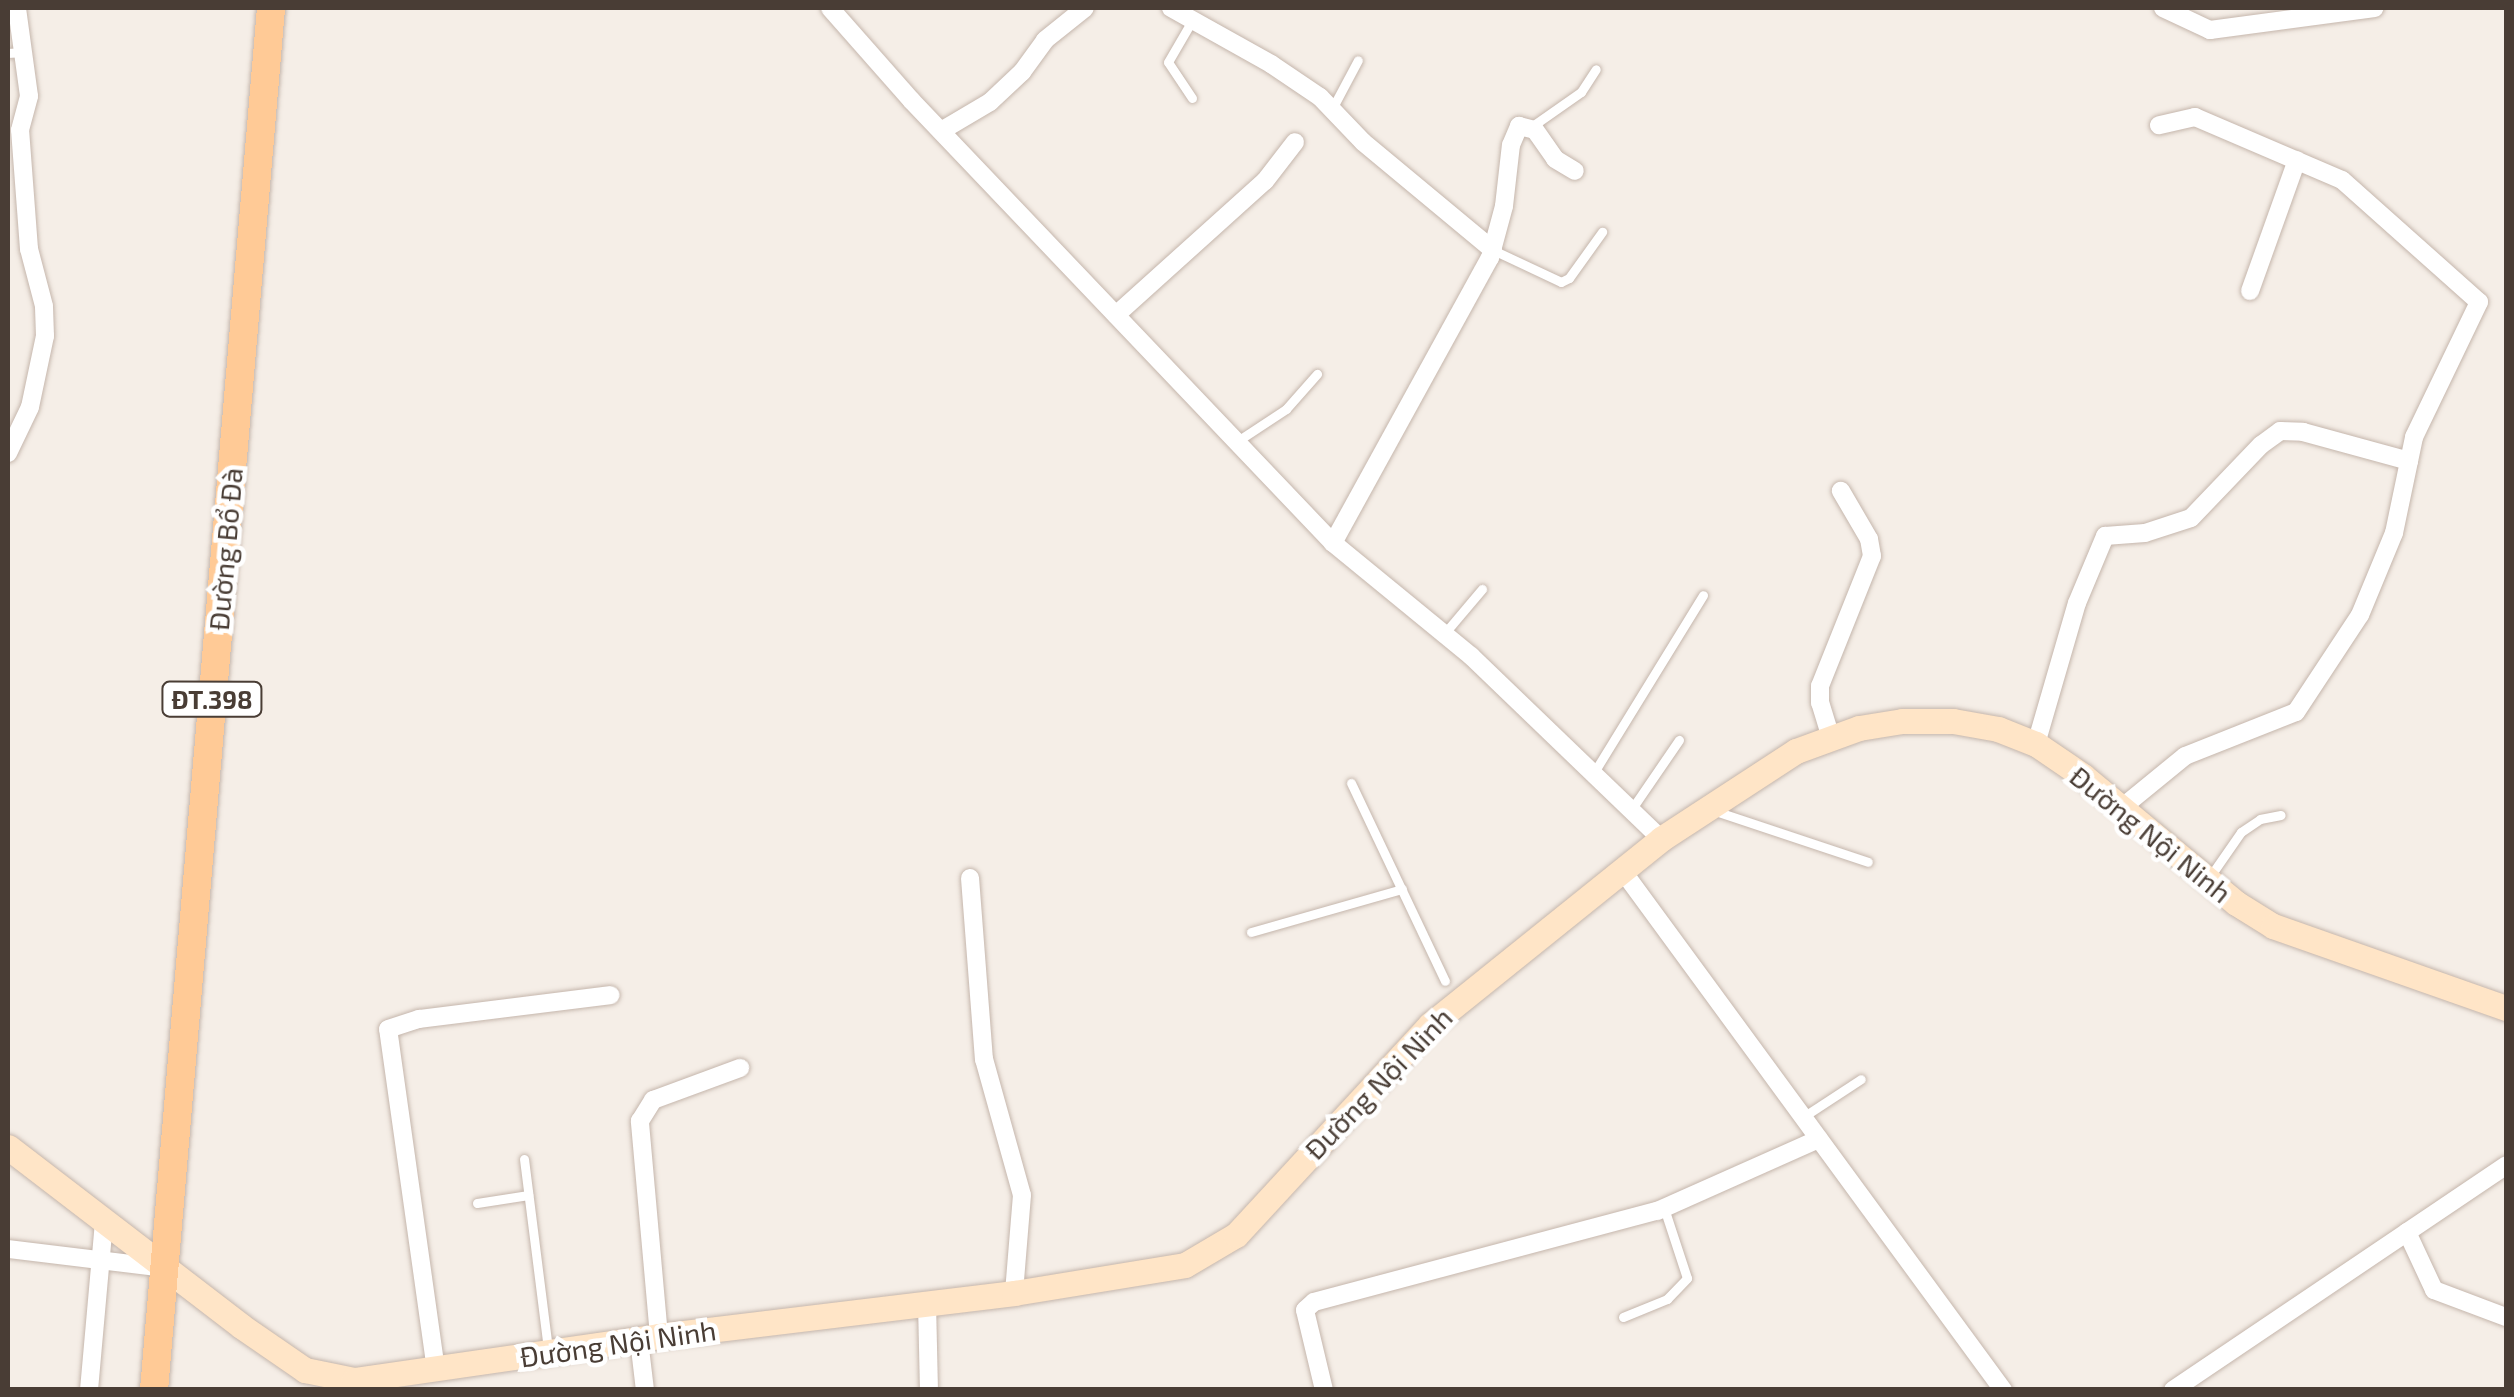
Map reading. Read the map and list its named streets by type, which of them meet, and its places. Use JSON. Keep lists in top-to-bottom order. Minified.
{"streets":{"main road":["Đường Bổ Đà","ĐT.398"],"street":["Đường Nội Ninh"]},"crossings":[["Đường Bổ Đà","Đường Nội Ninh"]]}
